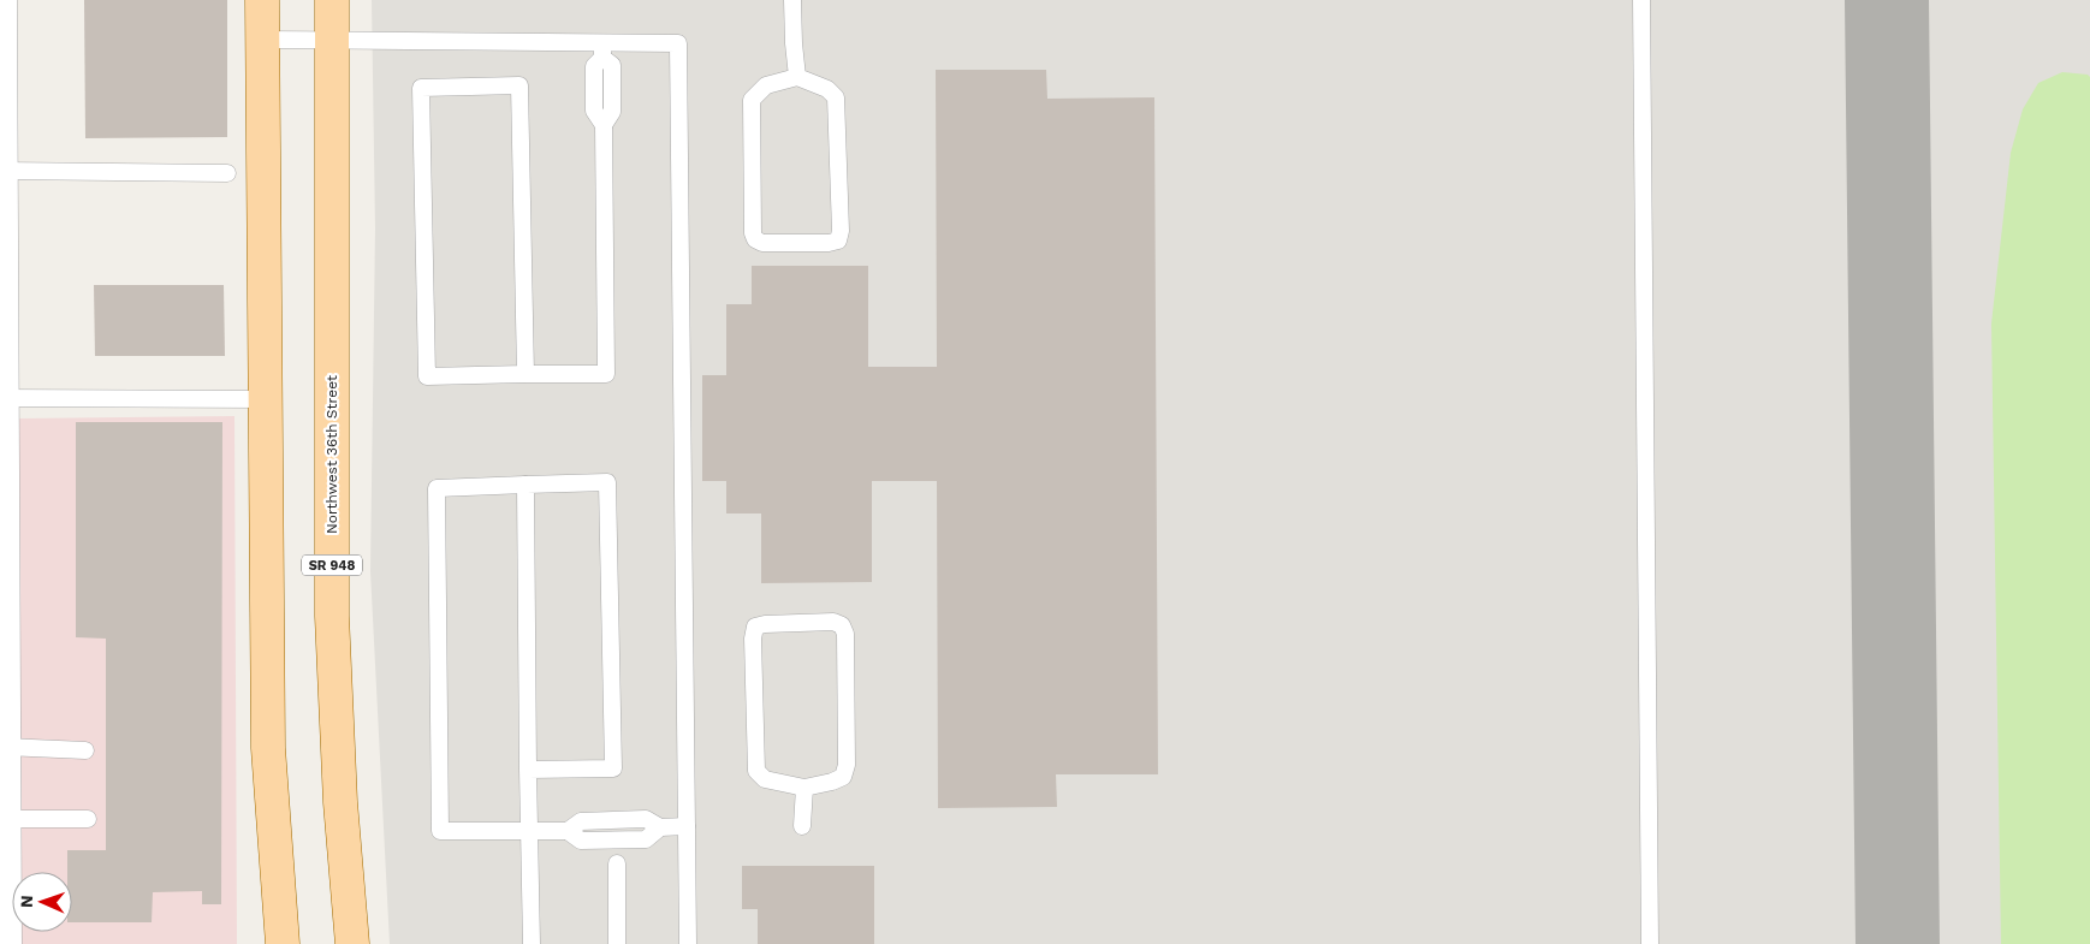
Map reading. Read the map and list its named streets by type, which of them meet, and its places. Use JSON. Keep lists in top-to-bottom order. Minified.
{"streets":{"main road":["Northwest 36th Street","SR 948"]},"north":"left"}
